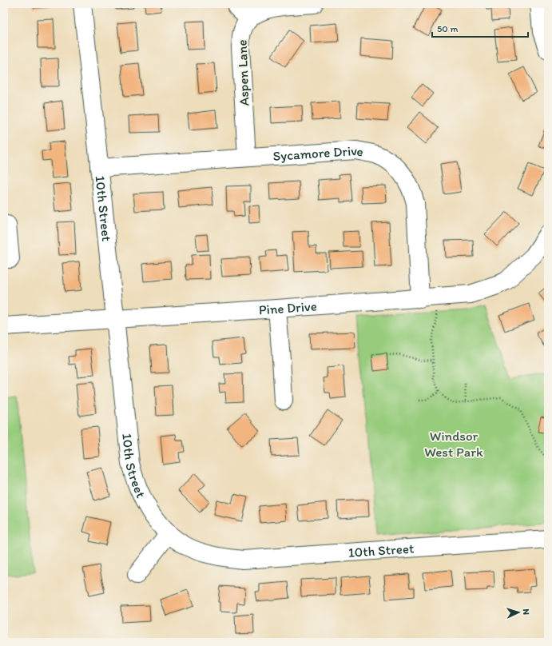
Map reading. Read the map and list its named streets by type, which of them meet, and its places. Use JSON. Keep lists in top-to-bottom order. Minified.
{"streets":{"street":["Aspen Lane","Sycamore Drive","10th Street","Pine Drive"]},"crossings":[["Aspen Lane","Sycamore Drive"],["Sycamore Drive","10th Street"],["Sycamore Drive","Pine Drive"],["10th Street","Pine Drive"]],"parks":["Windsor West Park"],"scale_bar":"50 m","north":"right"}
